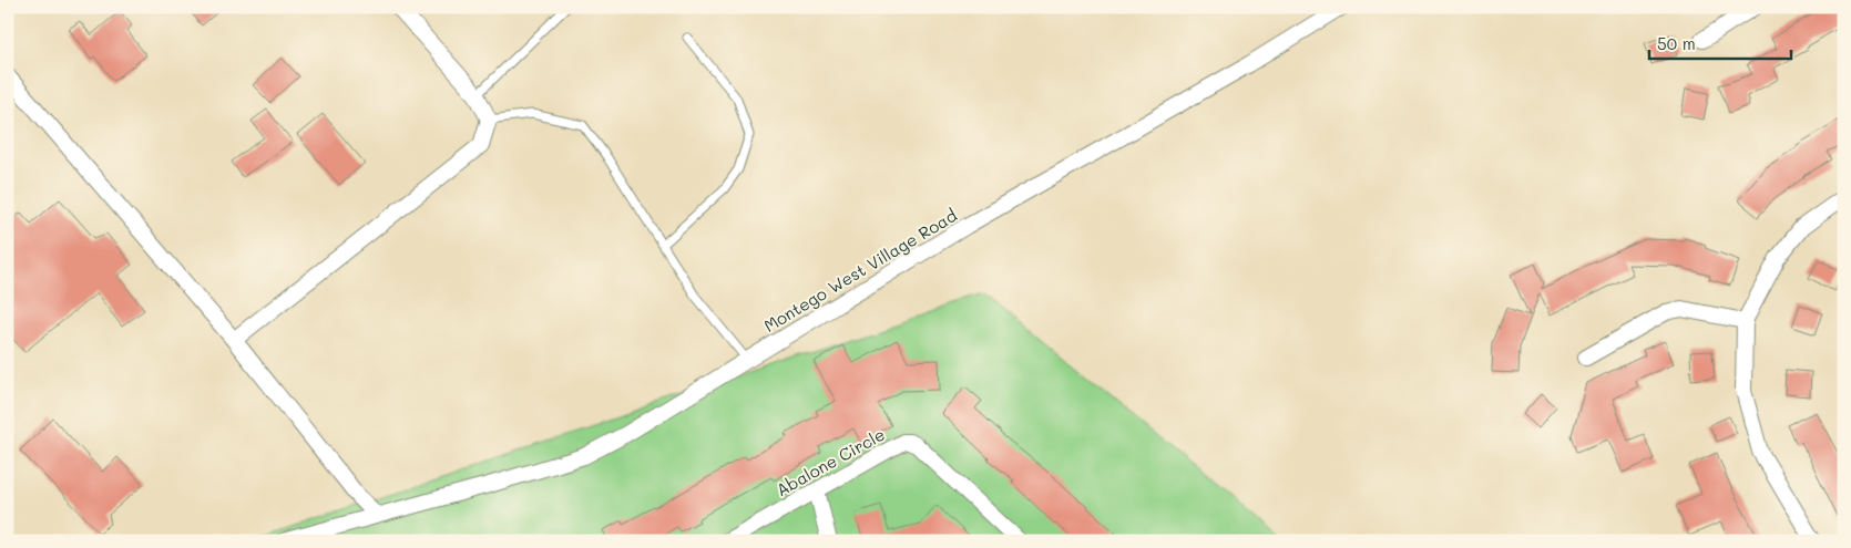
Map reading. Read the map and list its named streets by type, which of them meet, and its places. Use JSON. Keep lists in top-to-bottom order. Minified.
{"streets":{"street":["Montego West Village Road","Abalone Circle"]},"scale_bar":"50 m"}
